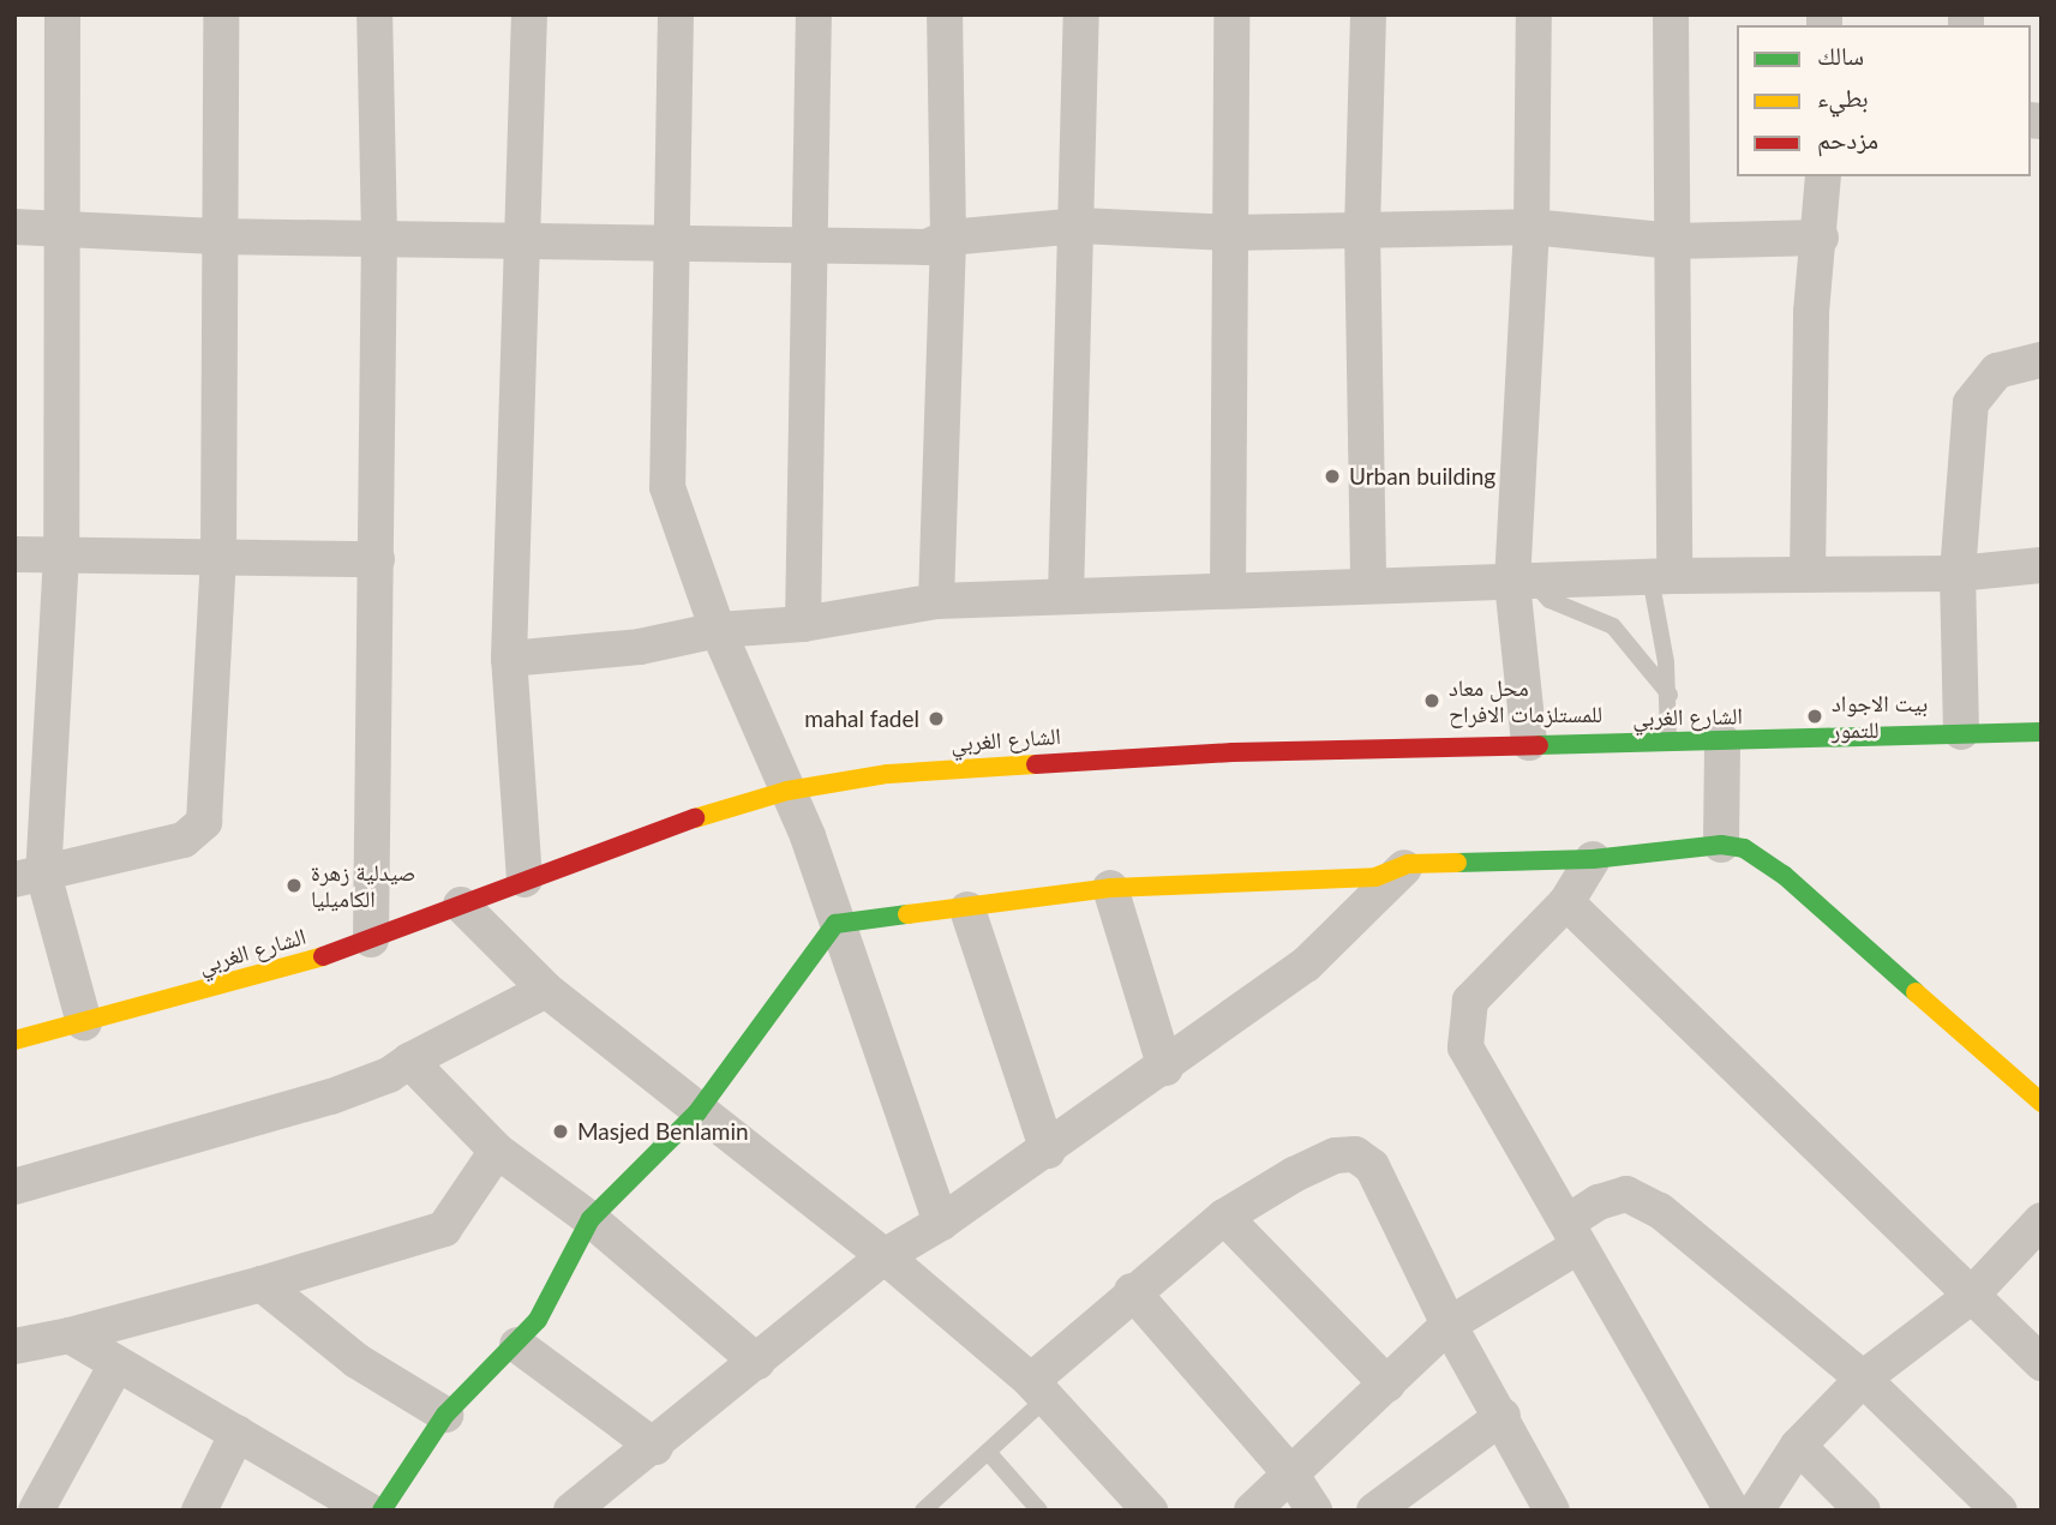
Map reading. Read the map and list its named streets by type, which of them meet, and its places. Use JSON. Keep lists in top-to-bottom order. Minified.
{"streets":{"street":["الشارع الغربي"]},"places":["Urban building","محل معاد للمستلزمات الافراح","بيت الاجواد للتمور","mahal fadel","صيدلية زهرة الكاميليا","Masjed Benlamin"],"legend":["سالك","بطيء","مزدحم"]}
